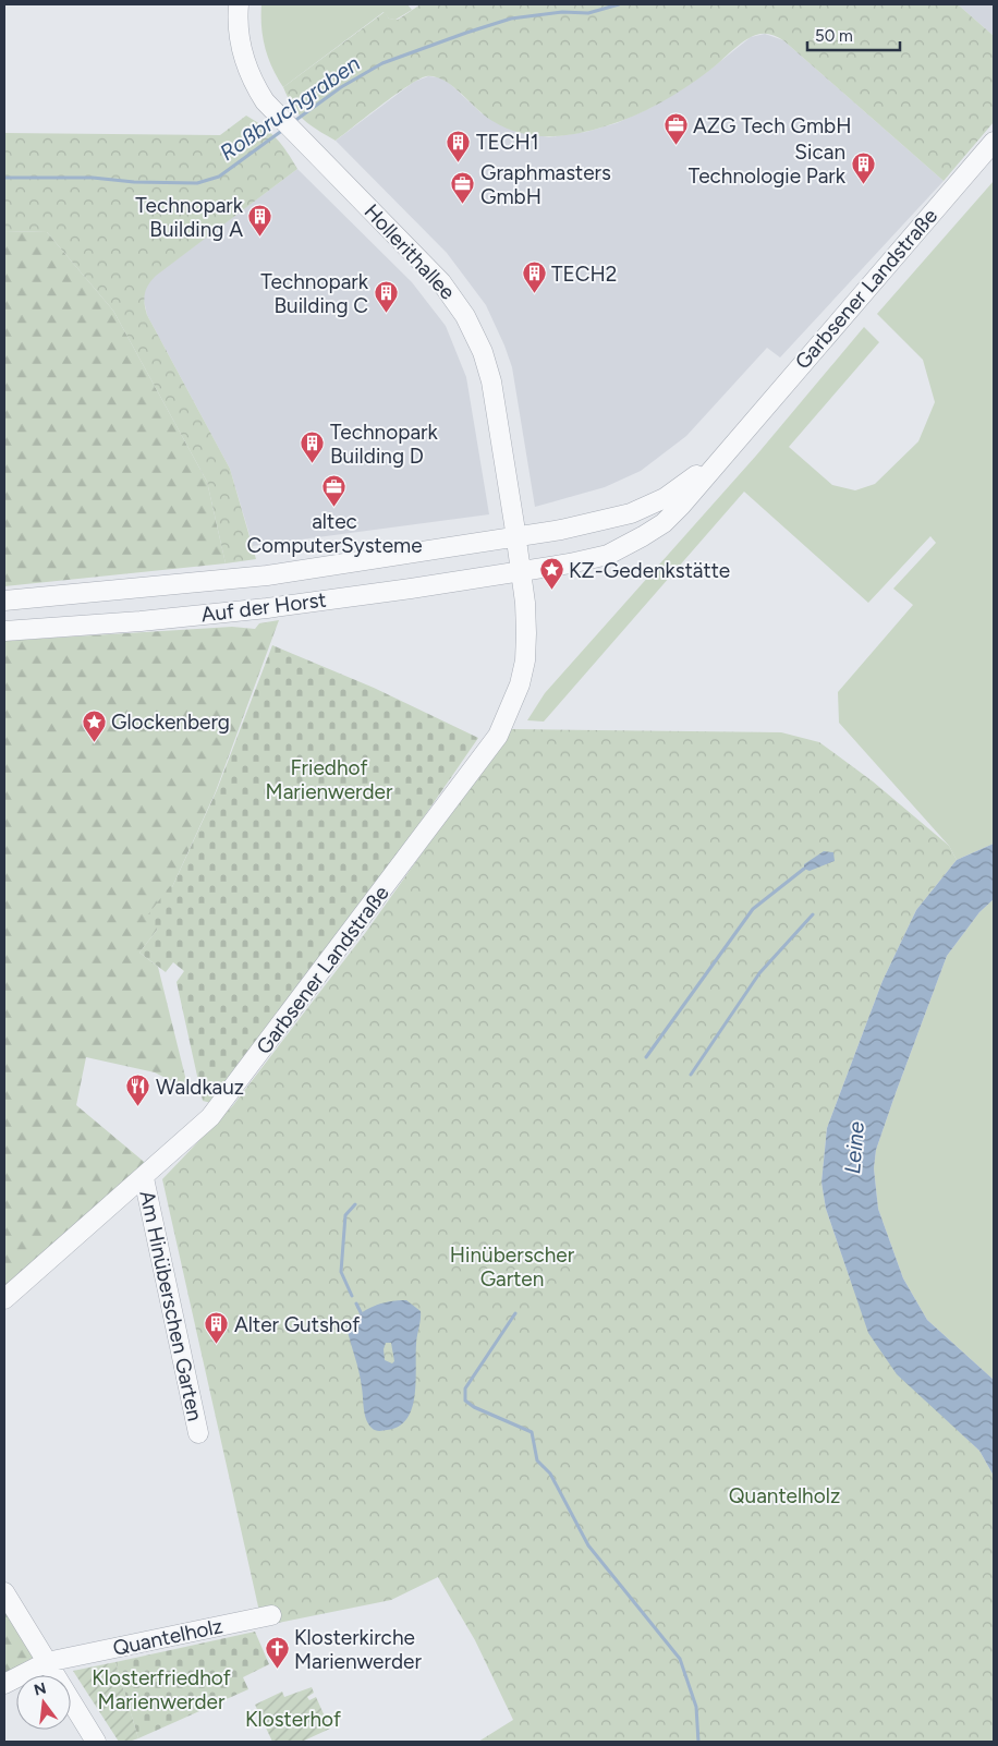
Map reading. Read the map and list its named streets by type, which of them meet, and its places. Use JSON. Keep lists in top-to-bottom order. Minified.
{"streets":{"street":["Hollerithallee","Garbsener Landstraße","Auf der Horst","Am Hinüberschen Garten","Quantelholz"]},"crossings":[["Hollerithallee","Garbsener Landstraße"],["Hollerithallee","Auf der Horst"],["Garbsener Landstraße","Auf der Horst"],["Garbsener Landstraße","Am Hinüberschen Garten"]],"water":["Roßbruchgraben","Leine"],"parks":["Friedhof Marienwerder","Hinüberscher Garten","Quantelholz","Klosterfriedhof Marienwerder","Klosterhof"],"places":{"office":["AZG Tech GmbH","Graphmasters GmbH","altec ComputerSysteme"],"building":["TECH1","Sican Technologie Park","Technopark Building A","TECH2","Technopark Building C","Technopark Building D","Alter Gutshof"],"place":["KZ-Gedenkstätte","Glockenberg"],"restaurant":["Waldkauz"],"church":["Klosterkirche Marienwerder"]},"scale_bar":"50 m","north":"top"}
